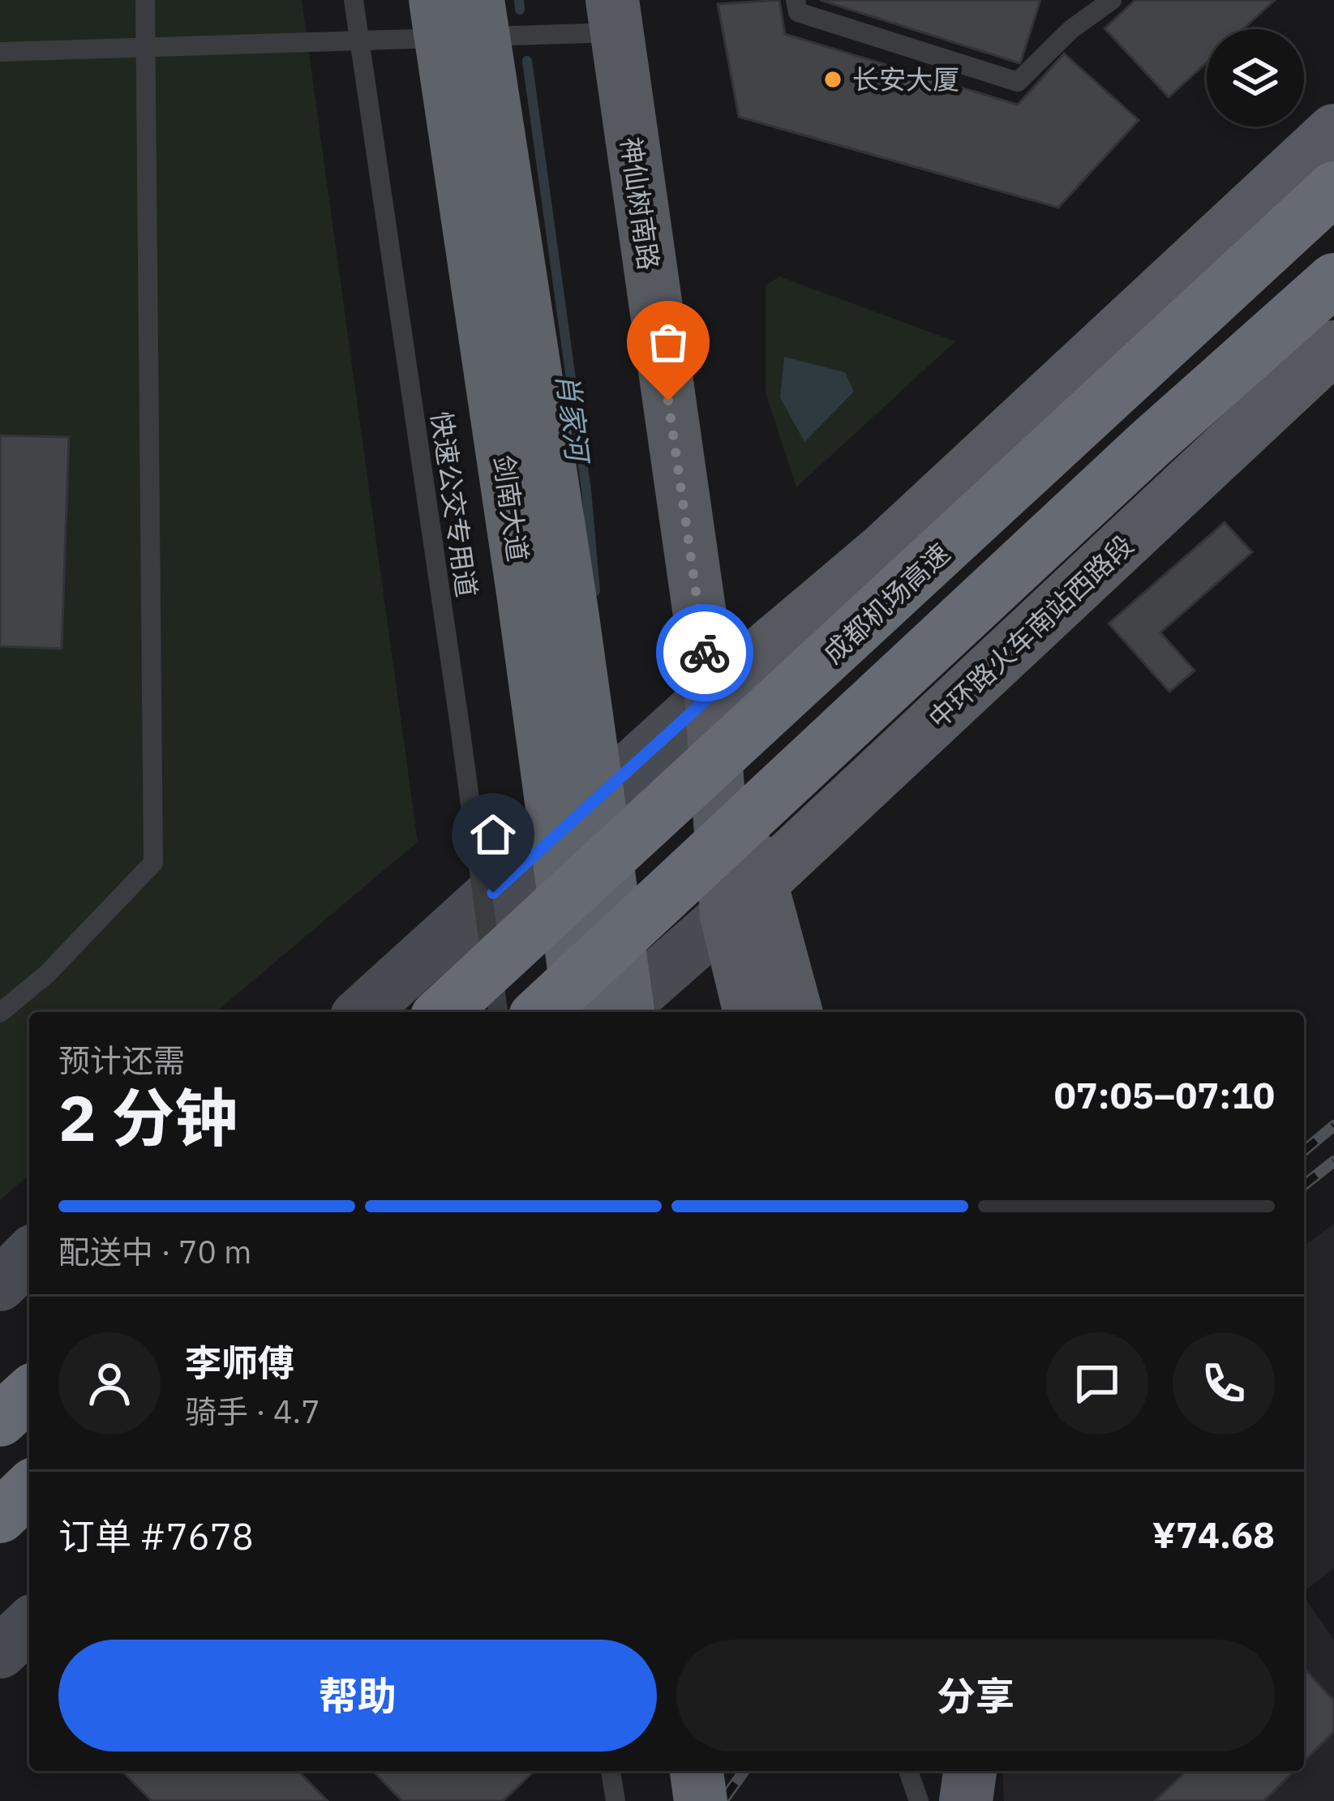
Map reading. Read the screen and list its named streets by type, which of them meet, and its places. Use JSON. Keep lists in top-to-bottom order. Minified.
{"streets":{"highway":["剑南大道","成都机场高速"],"main road":["神仙树南路","中环路火车南站西路段"],"lane":["快速公交专用道"]},"crossings":[["神仙树南路","中环路火车南站西路段"]],"water":["肖家河"],"places":["长安大厦"],"page":{"heading":["2 分钟","预计还需","07:05–07:10"],"panel":["李师傅","骑手 · 4.7","订单 #7678","¥74.68"],"bar":"配送中 · 70 m","buttons":["帮助","分享"]}}
